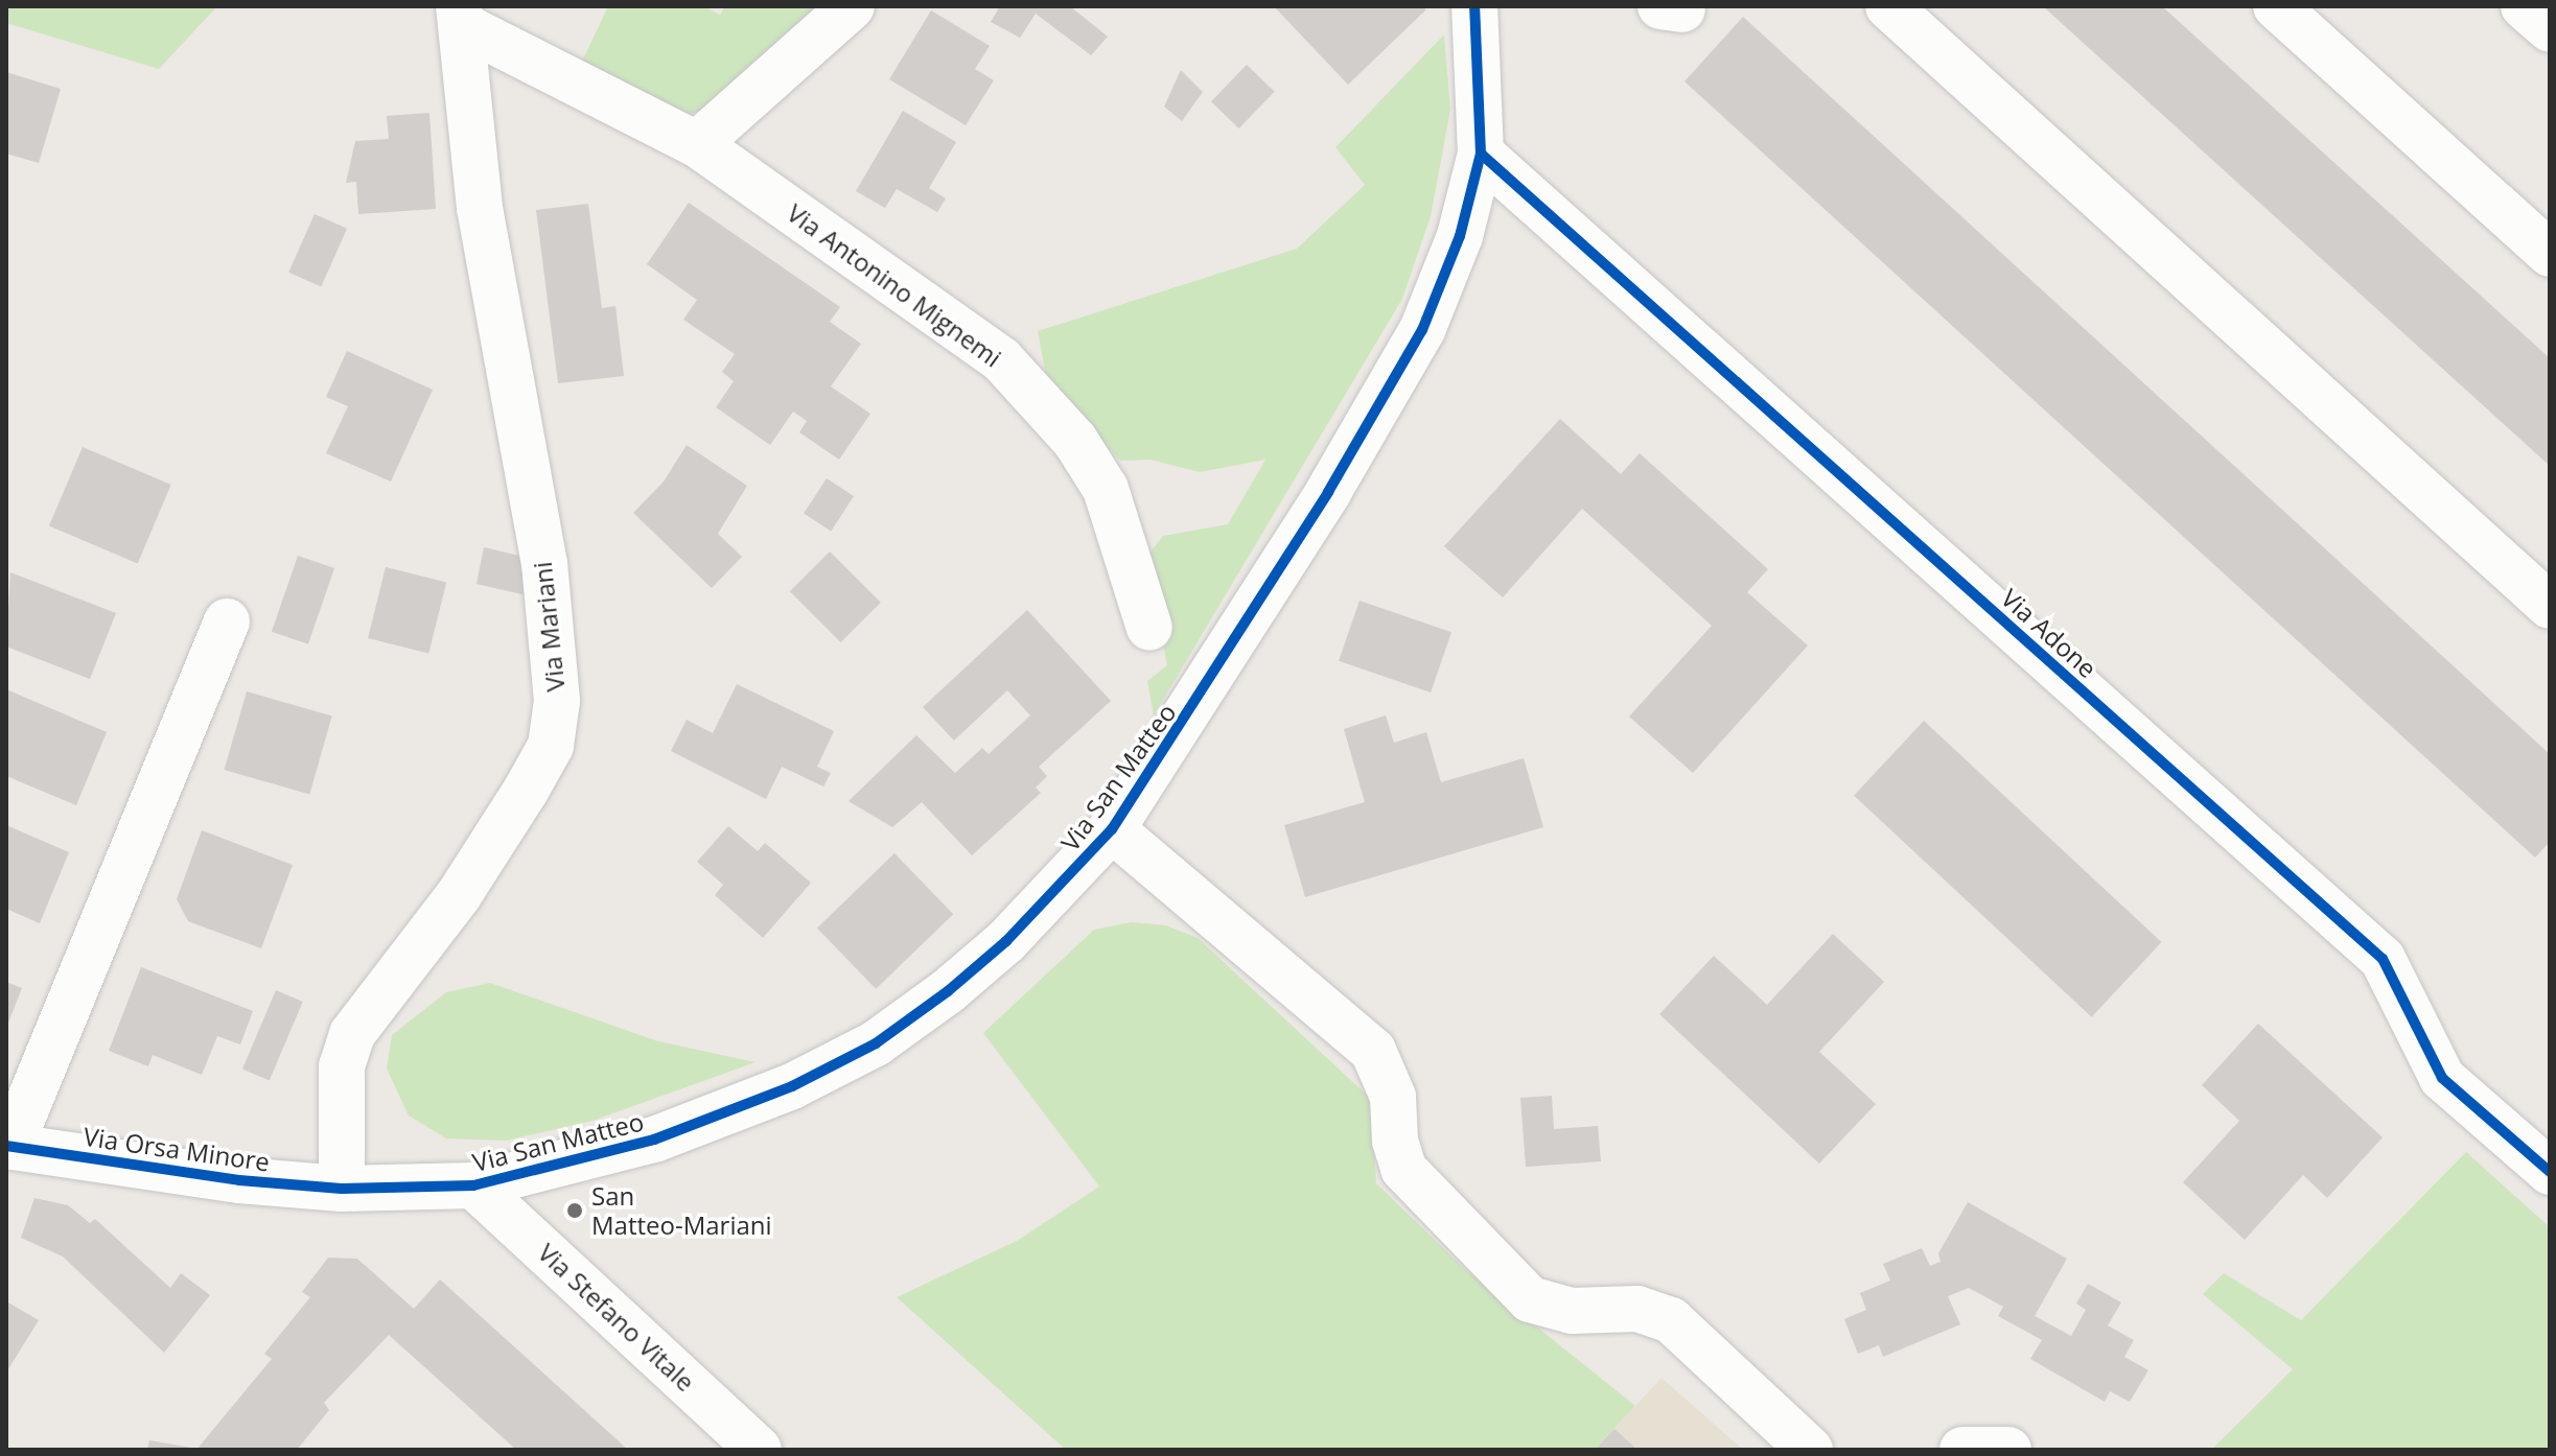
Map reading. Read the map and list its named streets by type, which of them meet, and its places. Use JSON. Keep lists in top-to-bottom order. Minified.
{"streets":{"street":["Via Antonino Mignemi","Via Mariani","Via Adone","Via San Matteo","Via Orsa Minore","Via Stefano Vitale"]},"crossings":[["Via Antonino Mignemi","Via Mariani"],["Via Mariani","Via San Matteo"],["Via Mariani","Via Orsa Minore"],["Via Adone","Via San Matteo"],["Via San Matteo","Via Orsa Minore"],["Via San Matteo","Via Stefano Vitale"]],"places":["San Matteo-Mariani"]}
